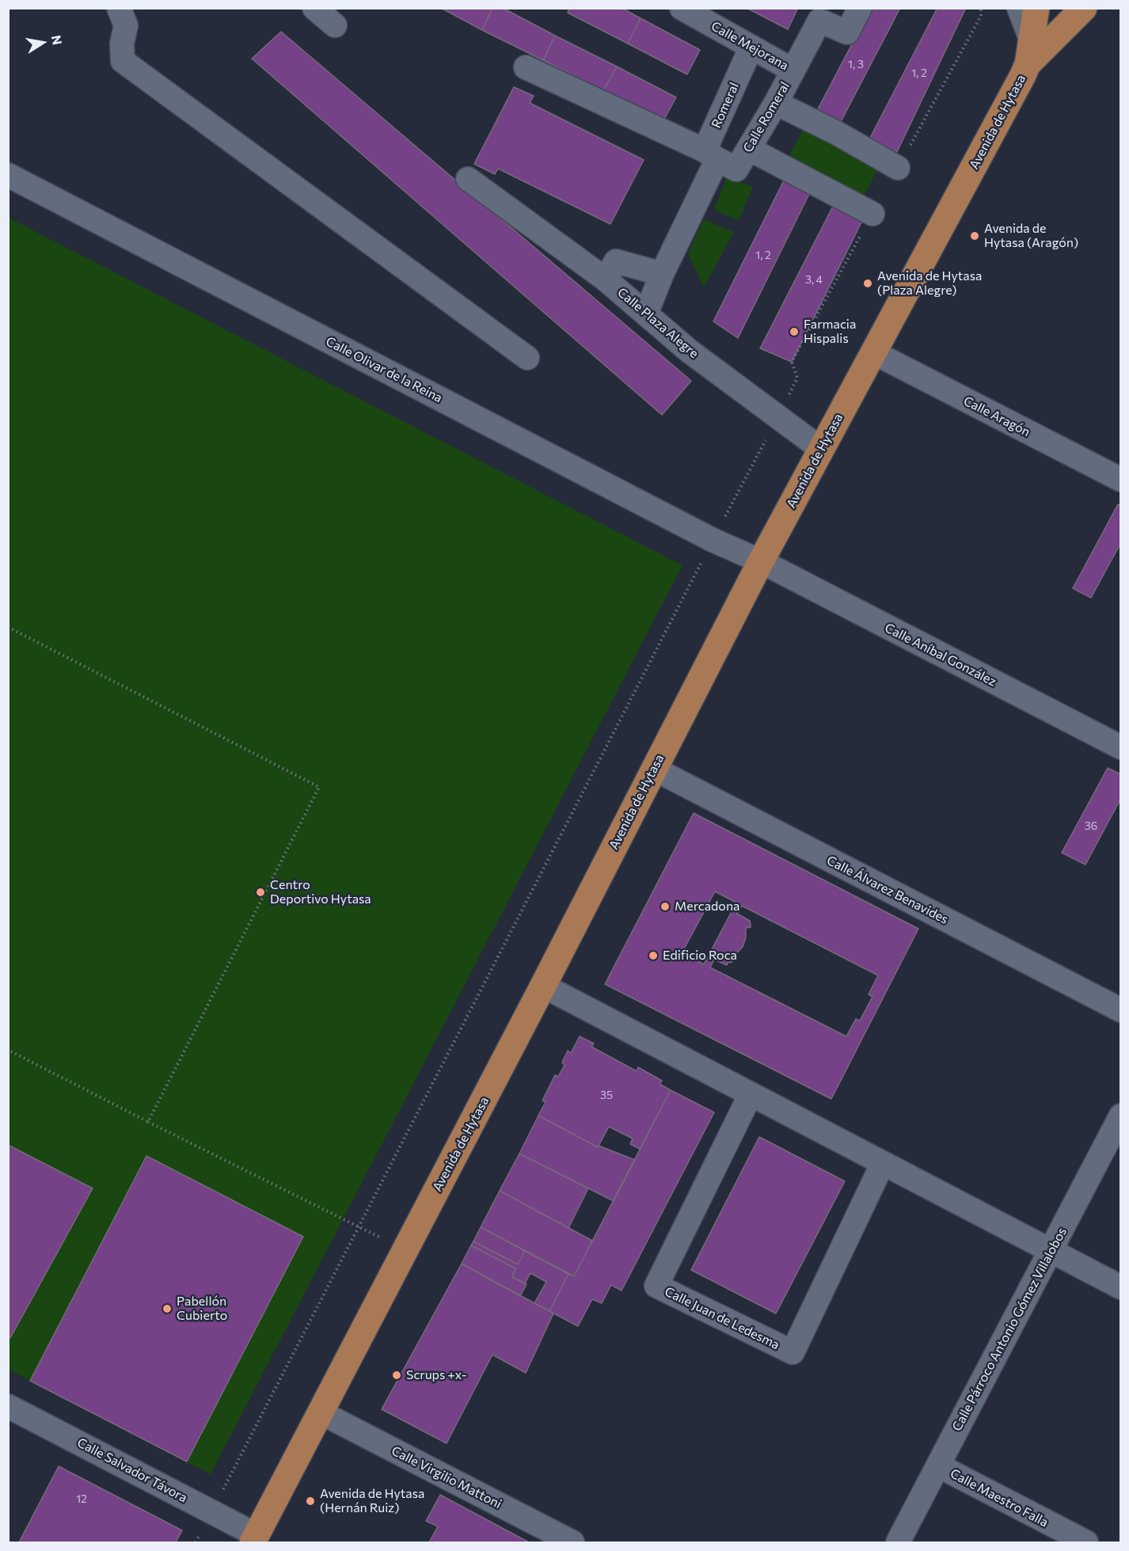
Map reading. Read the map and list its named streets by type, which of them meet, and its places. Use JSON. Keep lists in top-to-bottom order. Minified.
{"streets":{"main road":["Avenida de Hytasa"],"street":["Calle Mejorana","Romeral","Calle Romeral","Calle Plaza Alegre","Calle Olivar de la Reina","Calle Aragón","Calle Aníbal González","Calle Álvarez Benavides","Calle Juan de Ledesma","Calle Párroco Antonio Gómez Villalobos","Calle Salvador Távora","Calle Virgilio Mattoni","Calle Maestro Falla"]},"crossings":[["Calle Mejorana","Romeral"],["Calle Mejorana","Calle Romeral"],["Romeral","Calle Romeral"],["Avenida de Hytasa","Calle Plaza Alegre"],["Avenida de Hytasa","Calle Olivar de la Reina"],["Avenida de Hytasa","Calle Aragón"],["Avenida de Hytasa","Calle Aníbal González"],["Avenida de Hytasa","Calle Álvarez Benavides"],["Avenida de Hytasa","Calle Salvador Távora"],["Avenida de Hytasa","Calle Virgilio Mattoni"],["Calle Olivar de la Reina","Calle Aníbal González"],["Calle Párroco Antonio Gómez Villalobos","Calle Maestro Falla"]],"places":["Avenida de Hytasa (Aragón)","Avenida de Hytasa (Plaza Alegre)","Farmacia Hispalis","Centro Deportivo Hytasa","Mercadona","Edificio Roca","Pabellón Cubierto","Scrups +x-","Avenida de Hytasa (Hernán Ruiz)"],"house_numbers":["1, 3","1, 2","1, 2","3, 4","36","35","12"],"north":"right"}
